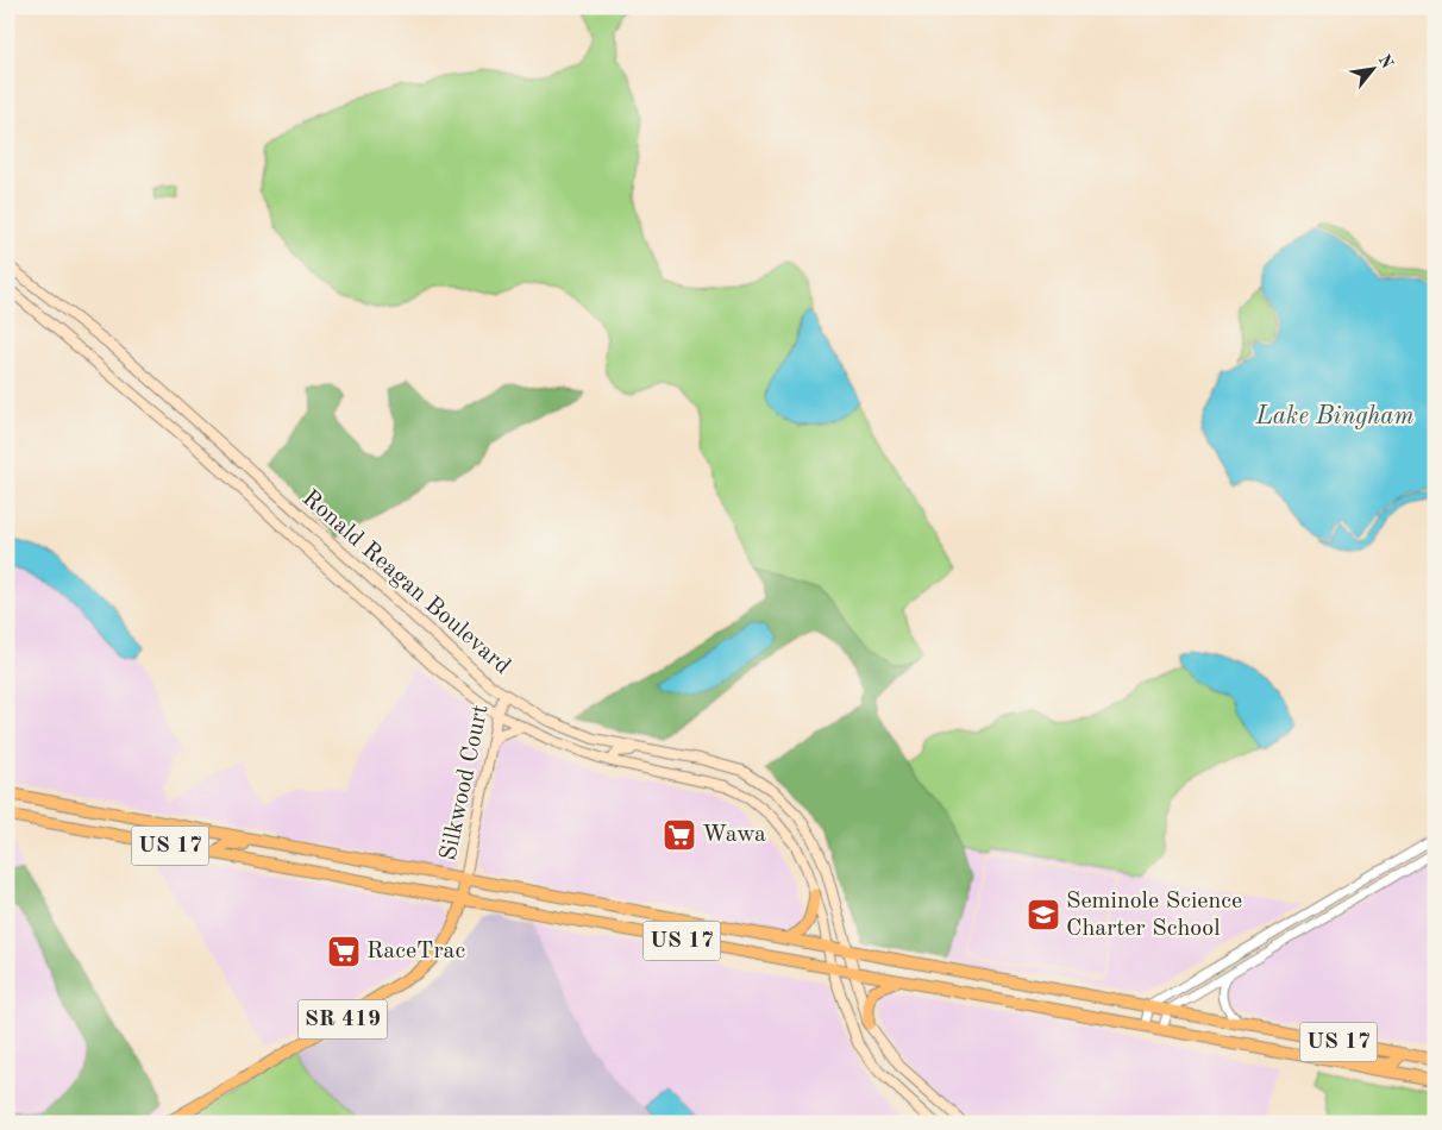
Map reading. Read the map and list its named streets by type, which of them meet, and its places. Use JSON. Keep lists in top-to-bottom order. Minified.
{"streets":{"main road":["Ronald Reagan Boulevard","Silkwood Court","US 17","SR 419"]},"crossings":[["Ronald Reagan Boulevard","Silkwood Court"],["Ronald Reagan Boulevard","US 17"],["Silkwood Court","US 17"],["Silkwood Court","SR 419"],["US 17","SR 419"]],"water":["Lake Bingham"],"places":{"supermarket":["Wawa","RaceTrac"],"school or university":["Seminole Science Charter School"]},"north":"top right"}
